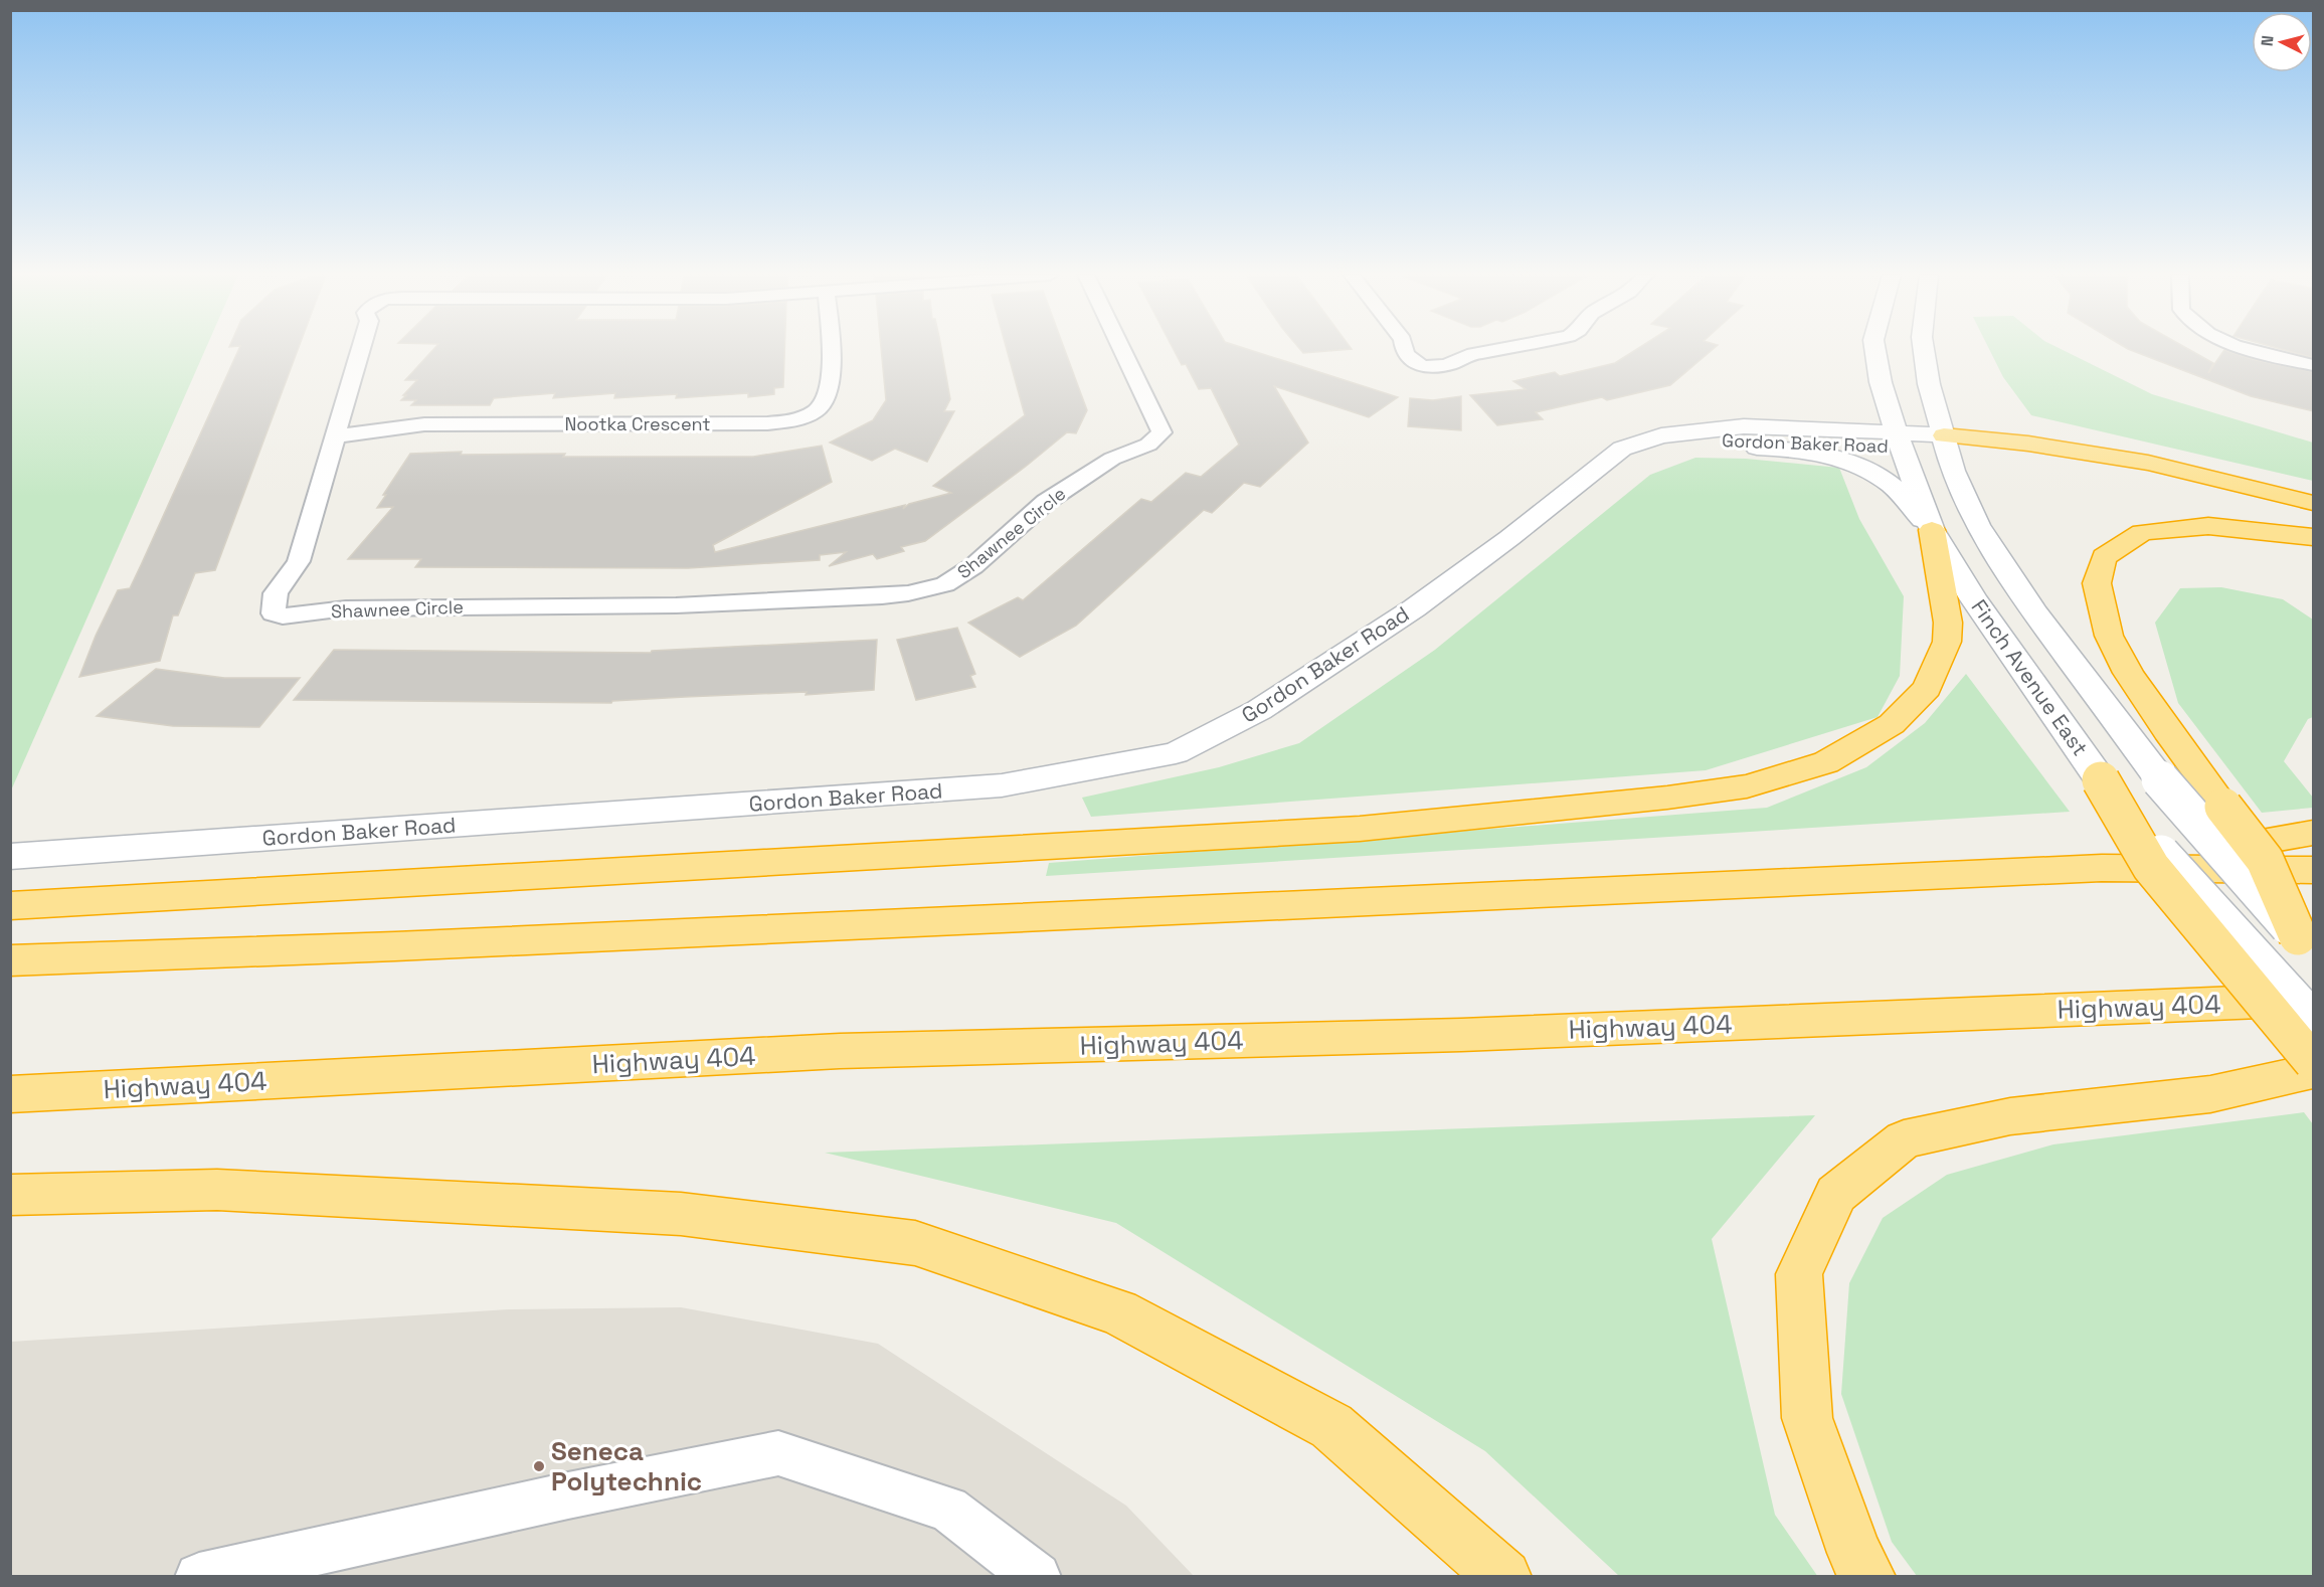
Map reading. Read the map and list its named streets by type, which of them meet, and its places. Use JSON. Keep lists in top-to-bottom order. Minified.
{"streets":{"highway":["Highway 404"],"main road":["Gordon Baker Road","Finch Avenue East"],"street":["Nootka Crescent","Shawnee Circle"]},"crossings":[["Nootka Crescent","Shawnee Circle"],["Gordon Baker Road","Finch Avenue East"]],"places":["Seneca Polytechnic"],"north":"left"}
